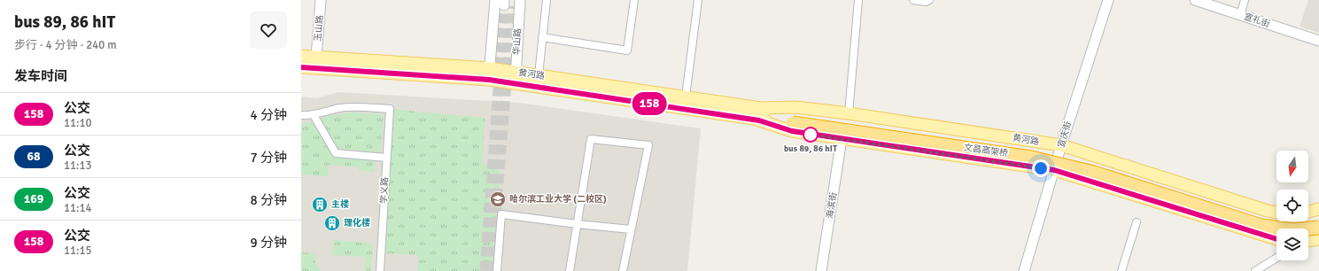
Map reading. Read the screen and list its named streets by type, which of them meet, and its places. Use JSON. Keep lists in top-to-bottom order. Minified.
{"streets":{"highway":["文昌高架桥"],"main road":["黄河路"],"street":["宣礼街","玉山路","华山路","宣庆街","学义路","海滨街"]},"crossings":[["玉山路","黄河路"],["华山路","黄河路"],["黄河路","宣庆街"],["黄河路","文昌高架桥"],["黄河路","海滨街"]],"places":{"other":["bus 89, 86 hIT"],"school or university":["哈尔滨工业大学 (二校区)"],"building":["主楼","理化楼"]},"lines":["bus line 158"],"north":"bottom","page":{"heading":[["bus 89, 86 hIT","步行 · 4 分钟 · 240 m"],"发车时间"],"on_map":"158","list":[{"mark":"158","name":"公交","note":"11:10","value":"4 分钟"},{"mark":"68","name":"公交","note":"11:13","value":"7 分钟"},{"mark":"169","name":"公交","note":"11:14","value":"8 分钟"},{"mark":"158","name":"公交","note":"11:15","value":"9 分钟"}]}}
